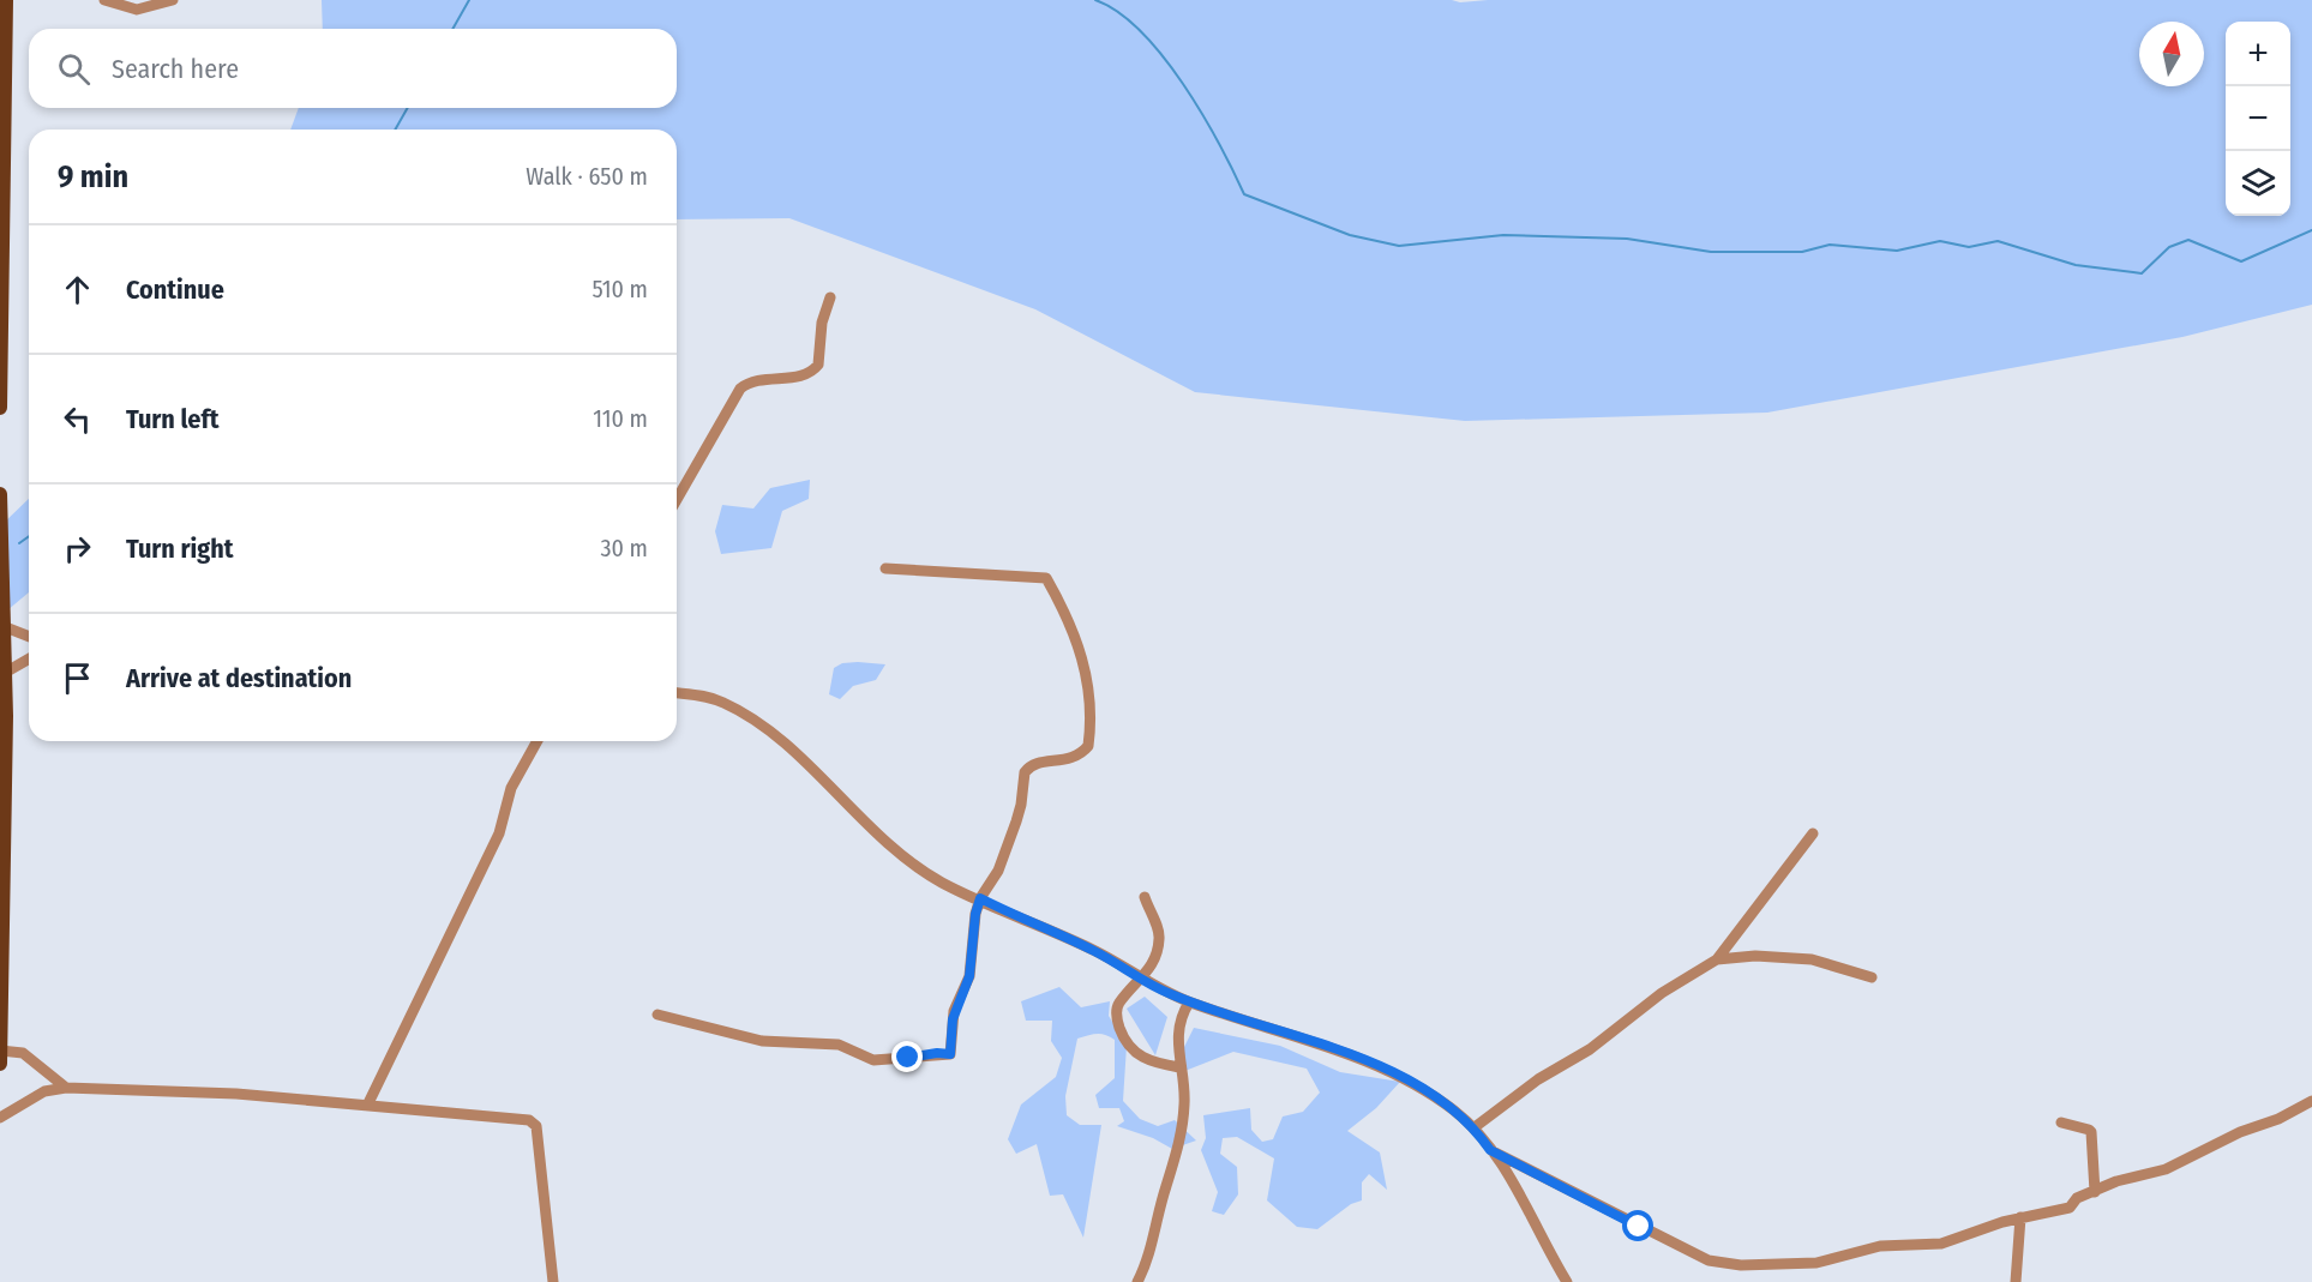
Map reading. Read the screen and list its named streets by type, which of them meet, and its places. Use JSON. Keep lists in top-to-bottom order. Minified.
{"north":"top","page":{"map_buttons":["+","−"],"search":"Search here","heading":["9 min","Walk · 650 m"],"list":[["Continue","510 m"],["Turn left","110 m"],["Turn right","30 m"],"Arrive at destination"]}}
